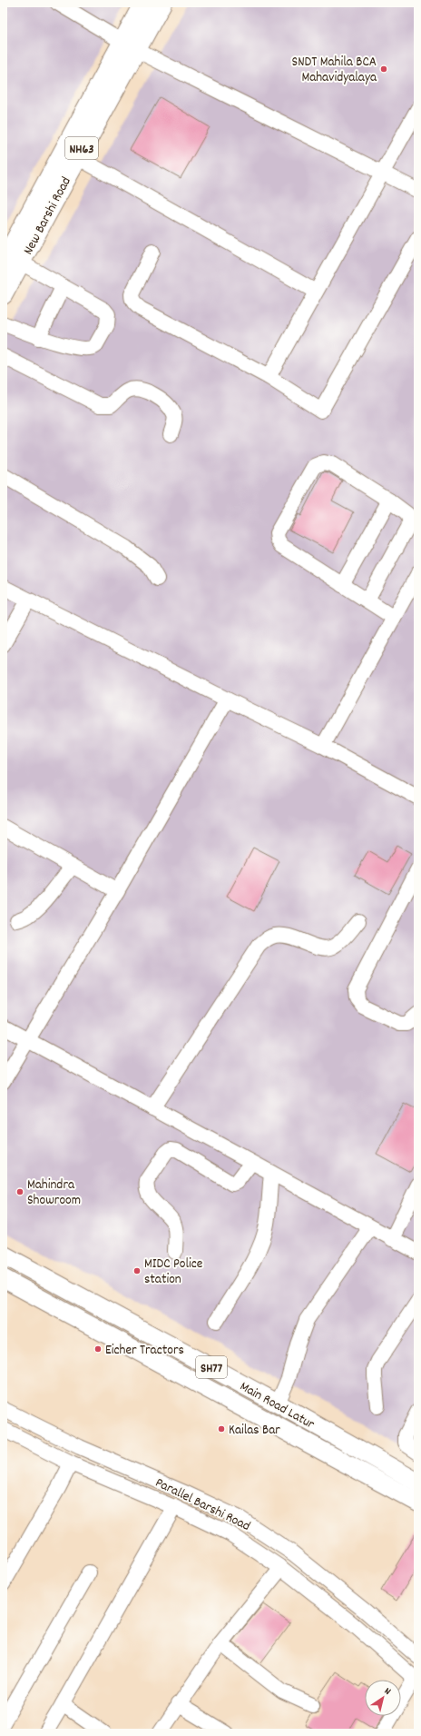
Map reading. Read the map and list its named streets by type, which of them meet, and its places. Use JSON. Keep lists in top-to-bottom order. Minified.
{"streets":{"highway":["NH63","New Barshi Road"],"main road":["SH77","Main Road Latur"],"street":["Parallel Barshi Road"]},"places":["SNDT Mahila BCA Mahavidyalaya","Mahindra Showroom","MIDC Police station","Eicher Tractors","Kailas Bar"],"north":"top right"}
